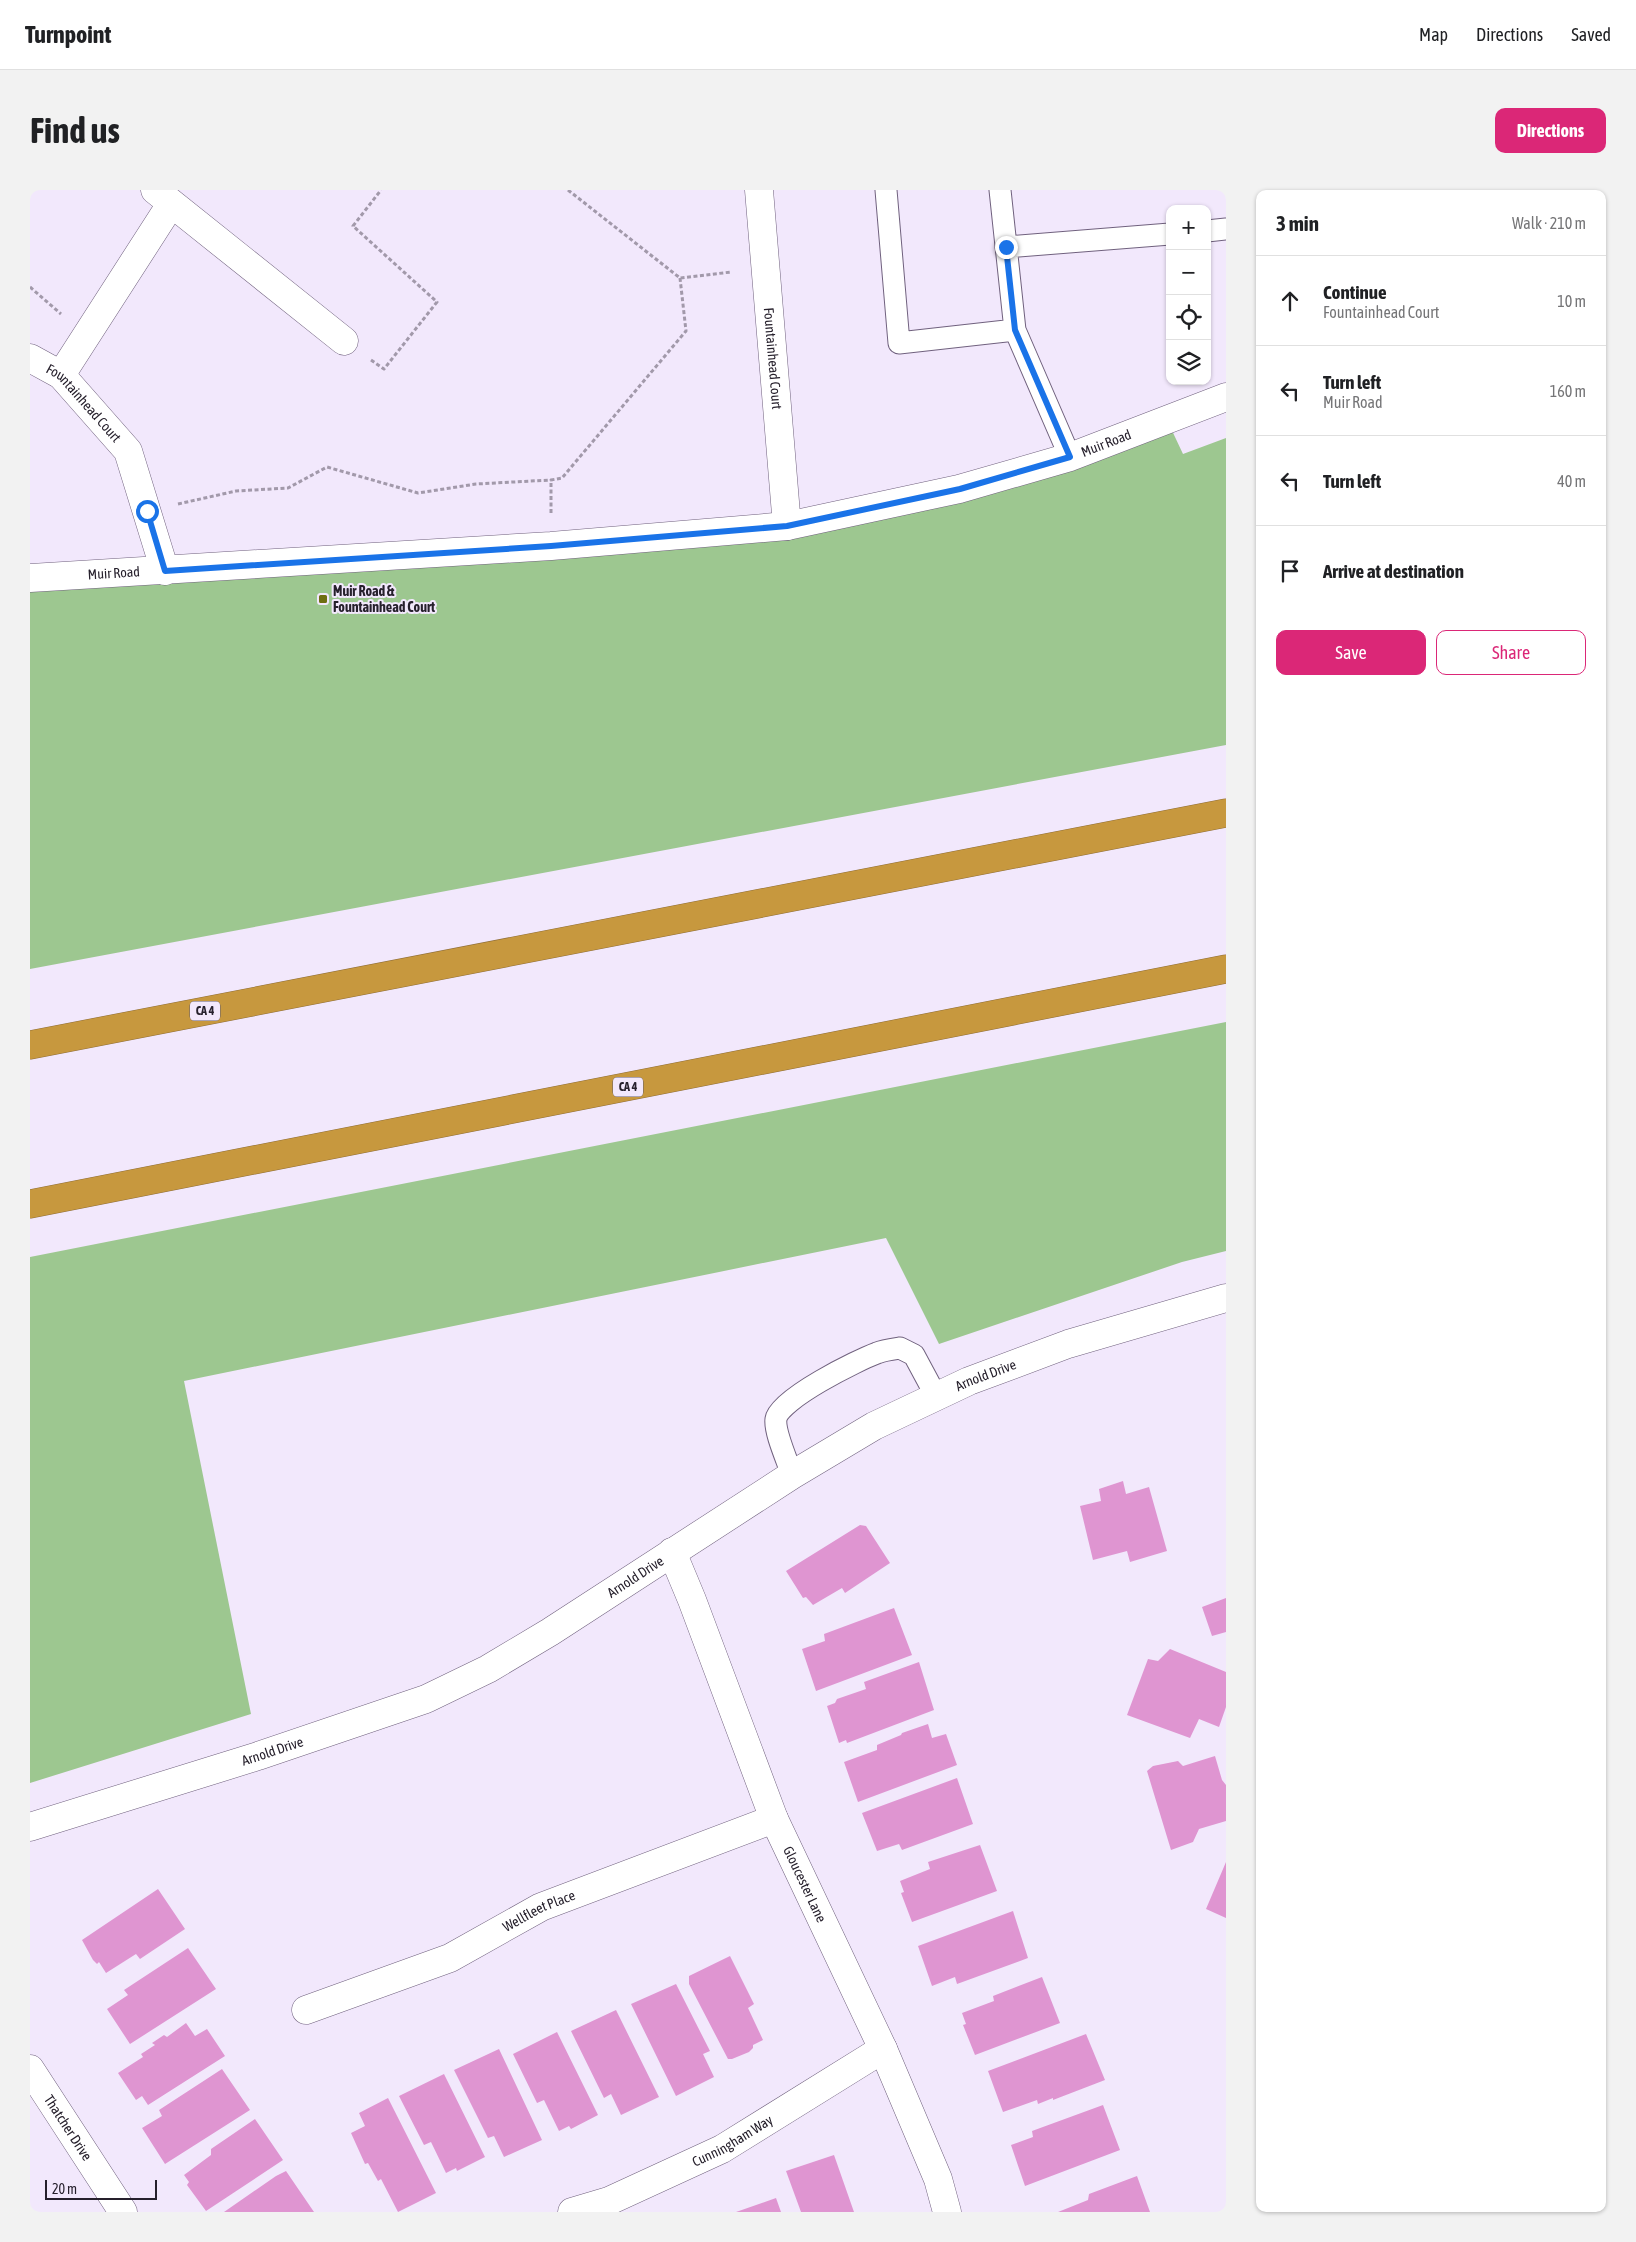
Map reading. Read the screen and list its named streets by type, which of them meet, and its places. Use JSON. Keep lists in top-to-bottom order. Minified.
{"streets":{"highway":["CA 4"],"street":["Fountainhead Court","Muir Road","Arnold Drive","Gloucester Lane","Wellfleet Place","Thatcher Drive","Cunningham Way"]},"crossings":[["Fountainhead Court","Muir Road"],["Arnold Drive","Gloucester Lane"],["Gloucester Lane","Wellfleet Place"],["Gloucester Lane","Cunningham Way"]],"places":{"transit":["Muir Road & Fountainhead Court"]},"scale_bar":"20 m","page":{"header":"Turnpoint","nav":["Map","Directions","Saved"],"buttons":["Directions",["Save","Share"]],"title":"Find us","heading":["3 min","Walk · 210 m"],"map_buttons":["+","−"],"list":[["Continue","Fountainhead Court","10 m"],["Turn left","Muir Road","160 m"],["Turn left","40 m"],"Arrive at destination"],"scale":"20 m"}}
